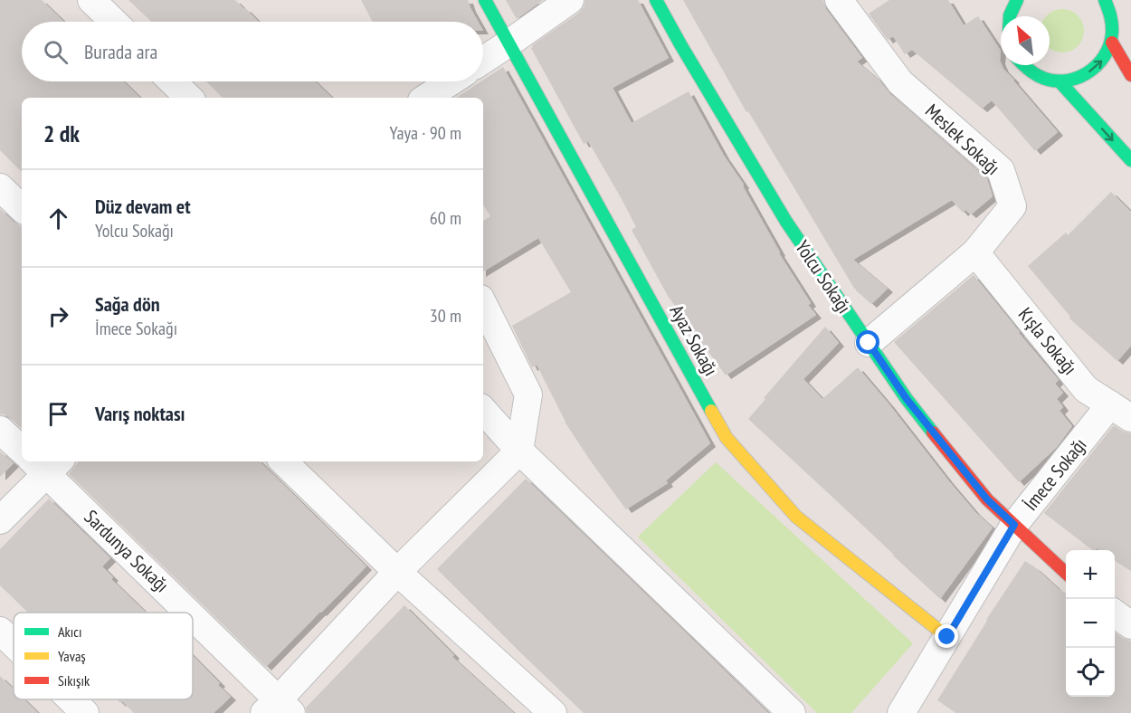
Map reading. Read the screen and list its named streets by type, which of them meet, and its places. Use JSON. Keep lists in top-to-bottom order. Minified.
{"streets":{"street":["Meslek Sokağı","Yolcu Sokağı","Ayaz Sokağı","Kışla Sokağı","İmece Sokağı","Sardunya Sokağı"]},"crossings":[["Meslek Sokağı","Yolcu Sokağı"],["Meslek Sokağı","Kışla Sokağı"],["Yolcu Sokağı","İmece Sokağı"],["Ayaz Sokağı","İmece Sokağı"],["Kışla Sokağı","İmece Sokağı"]],"legend":["Akıcı","Yavaş","Sıkışık"],"north":"top left","page":{"search":"Burada ara","heading":["2 dk","Yaya · 90 m"],"list":[["Düz devam et","Yolcu Sokağı","60 m"],["Sağa dön","İmece Sokağı","30 m"],"Varış noktası"],"map_buttons":["+","−"]}}
